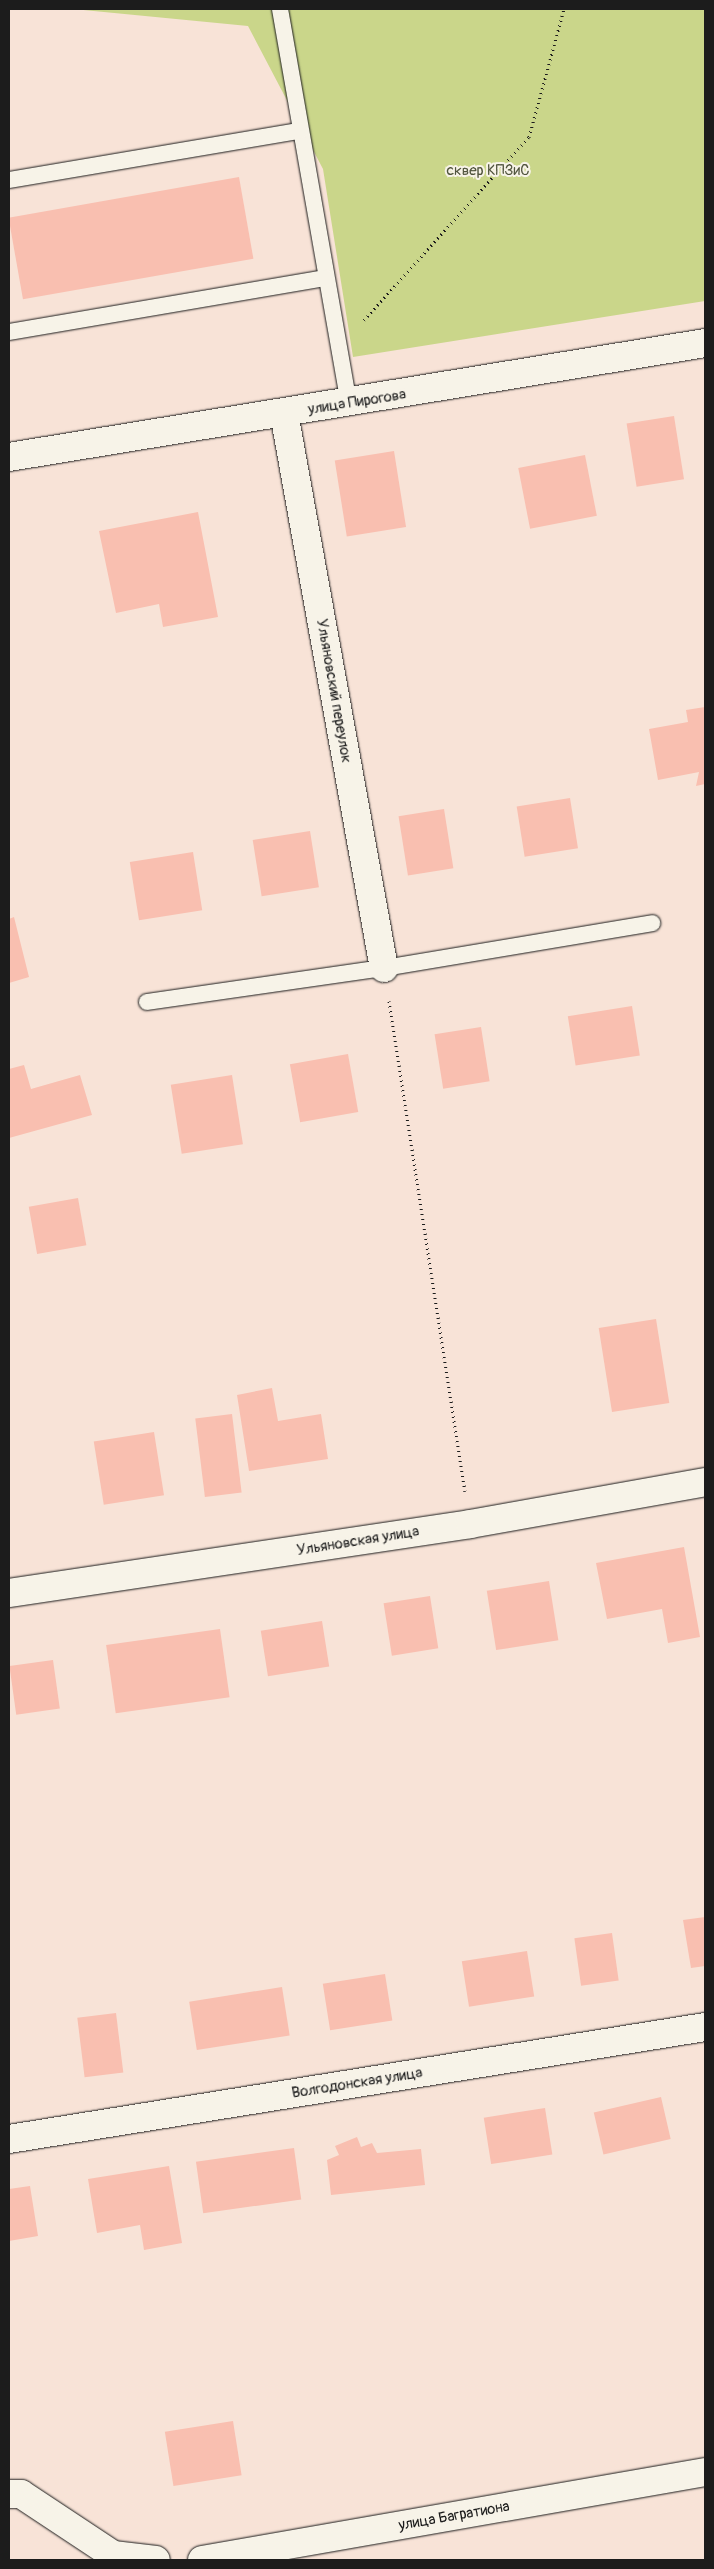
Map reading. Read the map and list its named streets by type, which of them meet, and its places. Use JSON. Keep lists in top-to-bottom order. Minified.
{"streets":{"street":["улица Пирогова","Ульяновский переулок","Ульяновская улица","Волгодонская улица","улица Багратиона"]},"crossings":[["улица Пирогова","Ульяновский переулок"]],"parks":["сквер КПЗиС"]}
